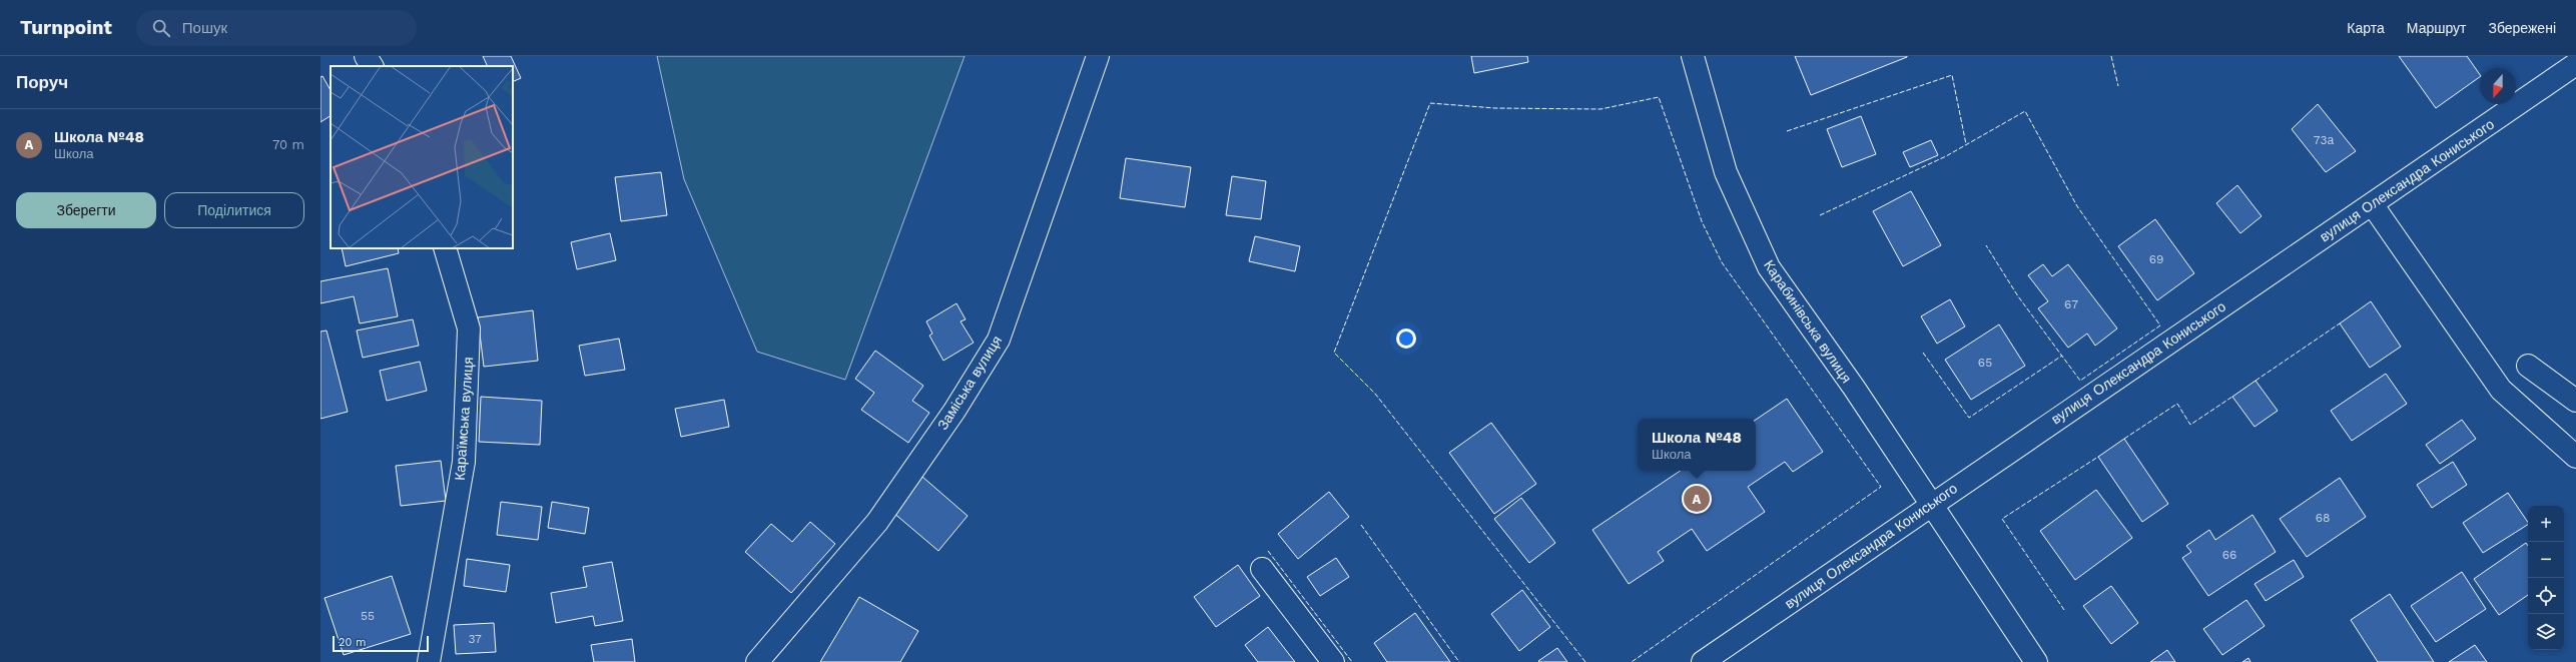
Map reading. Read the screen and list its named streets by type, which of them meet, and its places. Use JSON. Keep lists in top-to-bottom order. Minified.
{"streets":{"street":["вулиця Олександра Кониського","Карабинівська вулиця","Заміська вулиця","Караїмська вулиця"]},"crossings":[["вулиця Олександра Кониського","Карабинівська вулиця"]],"house_numbers":["73а","69","67","65","68","66","55","37"],"scale_bar":"20 m","north":"bottom","page":{"header":"Turnpoint","search":"Пошук","nav":["Карта","Маршрут","Збережені"],"heading":"Поруч","list":[{"mark":"A","name":"Школа №48","note":"Школа","value":"70 m"}],"buttons":["Зберегти","Поділитися"],"popup":["Школа №48","Школа"],"pins":"A","map_buttons":["+","−"],"scale":"20 m"}}
